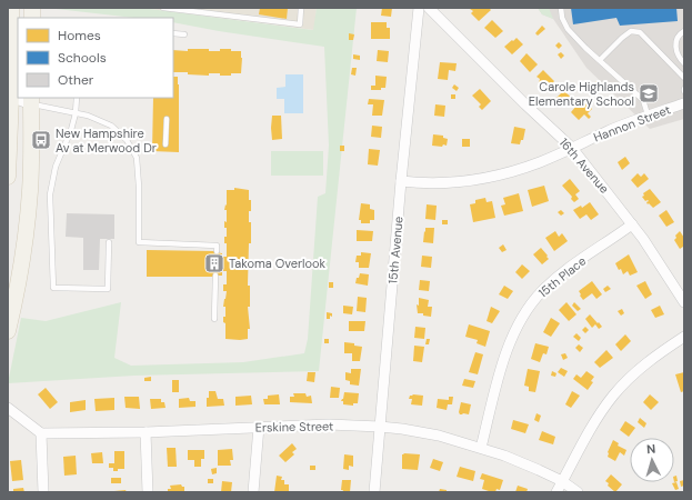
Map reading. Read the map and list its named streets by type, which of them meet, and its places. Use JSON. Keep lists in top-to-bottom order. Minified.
{"streets":{"street":["Hannon Street","16th Avenue","15th Avenue","15th Place","Erskine Street"]},"crossings":[["Hannon Street","16th Avenue"],["Hannon Street","15th Avenue"],["16th Avenue","15th Place"],["15th Avenue","Erskine Street"],["15th Place","Erskine Street"]],"places":{"school or university":["Carole Highlands Elementary School"],"bus stop":["New Hampshire Av at Merwood Dr"],"building":["Takoma Overlook"]},"legend":["Homes","Schools","Other"],"north":"top"}
